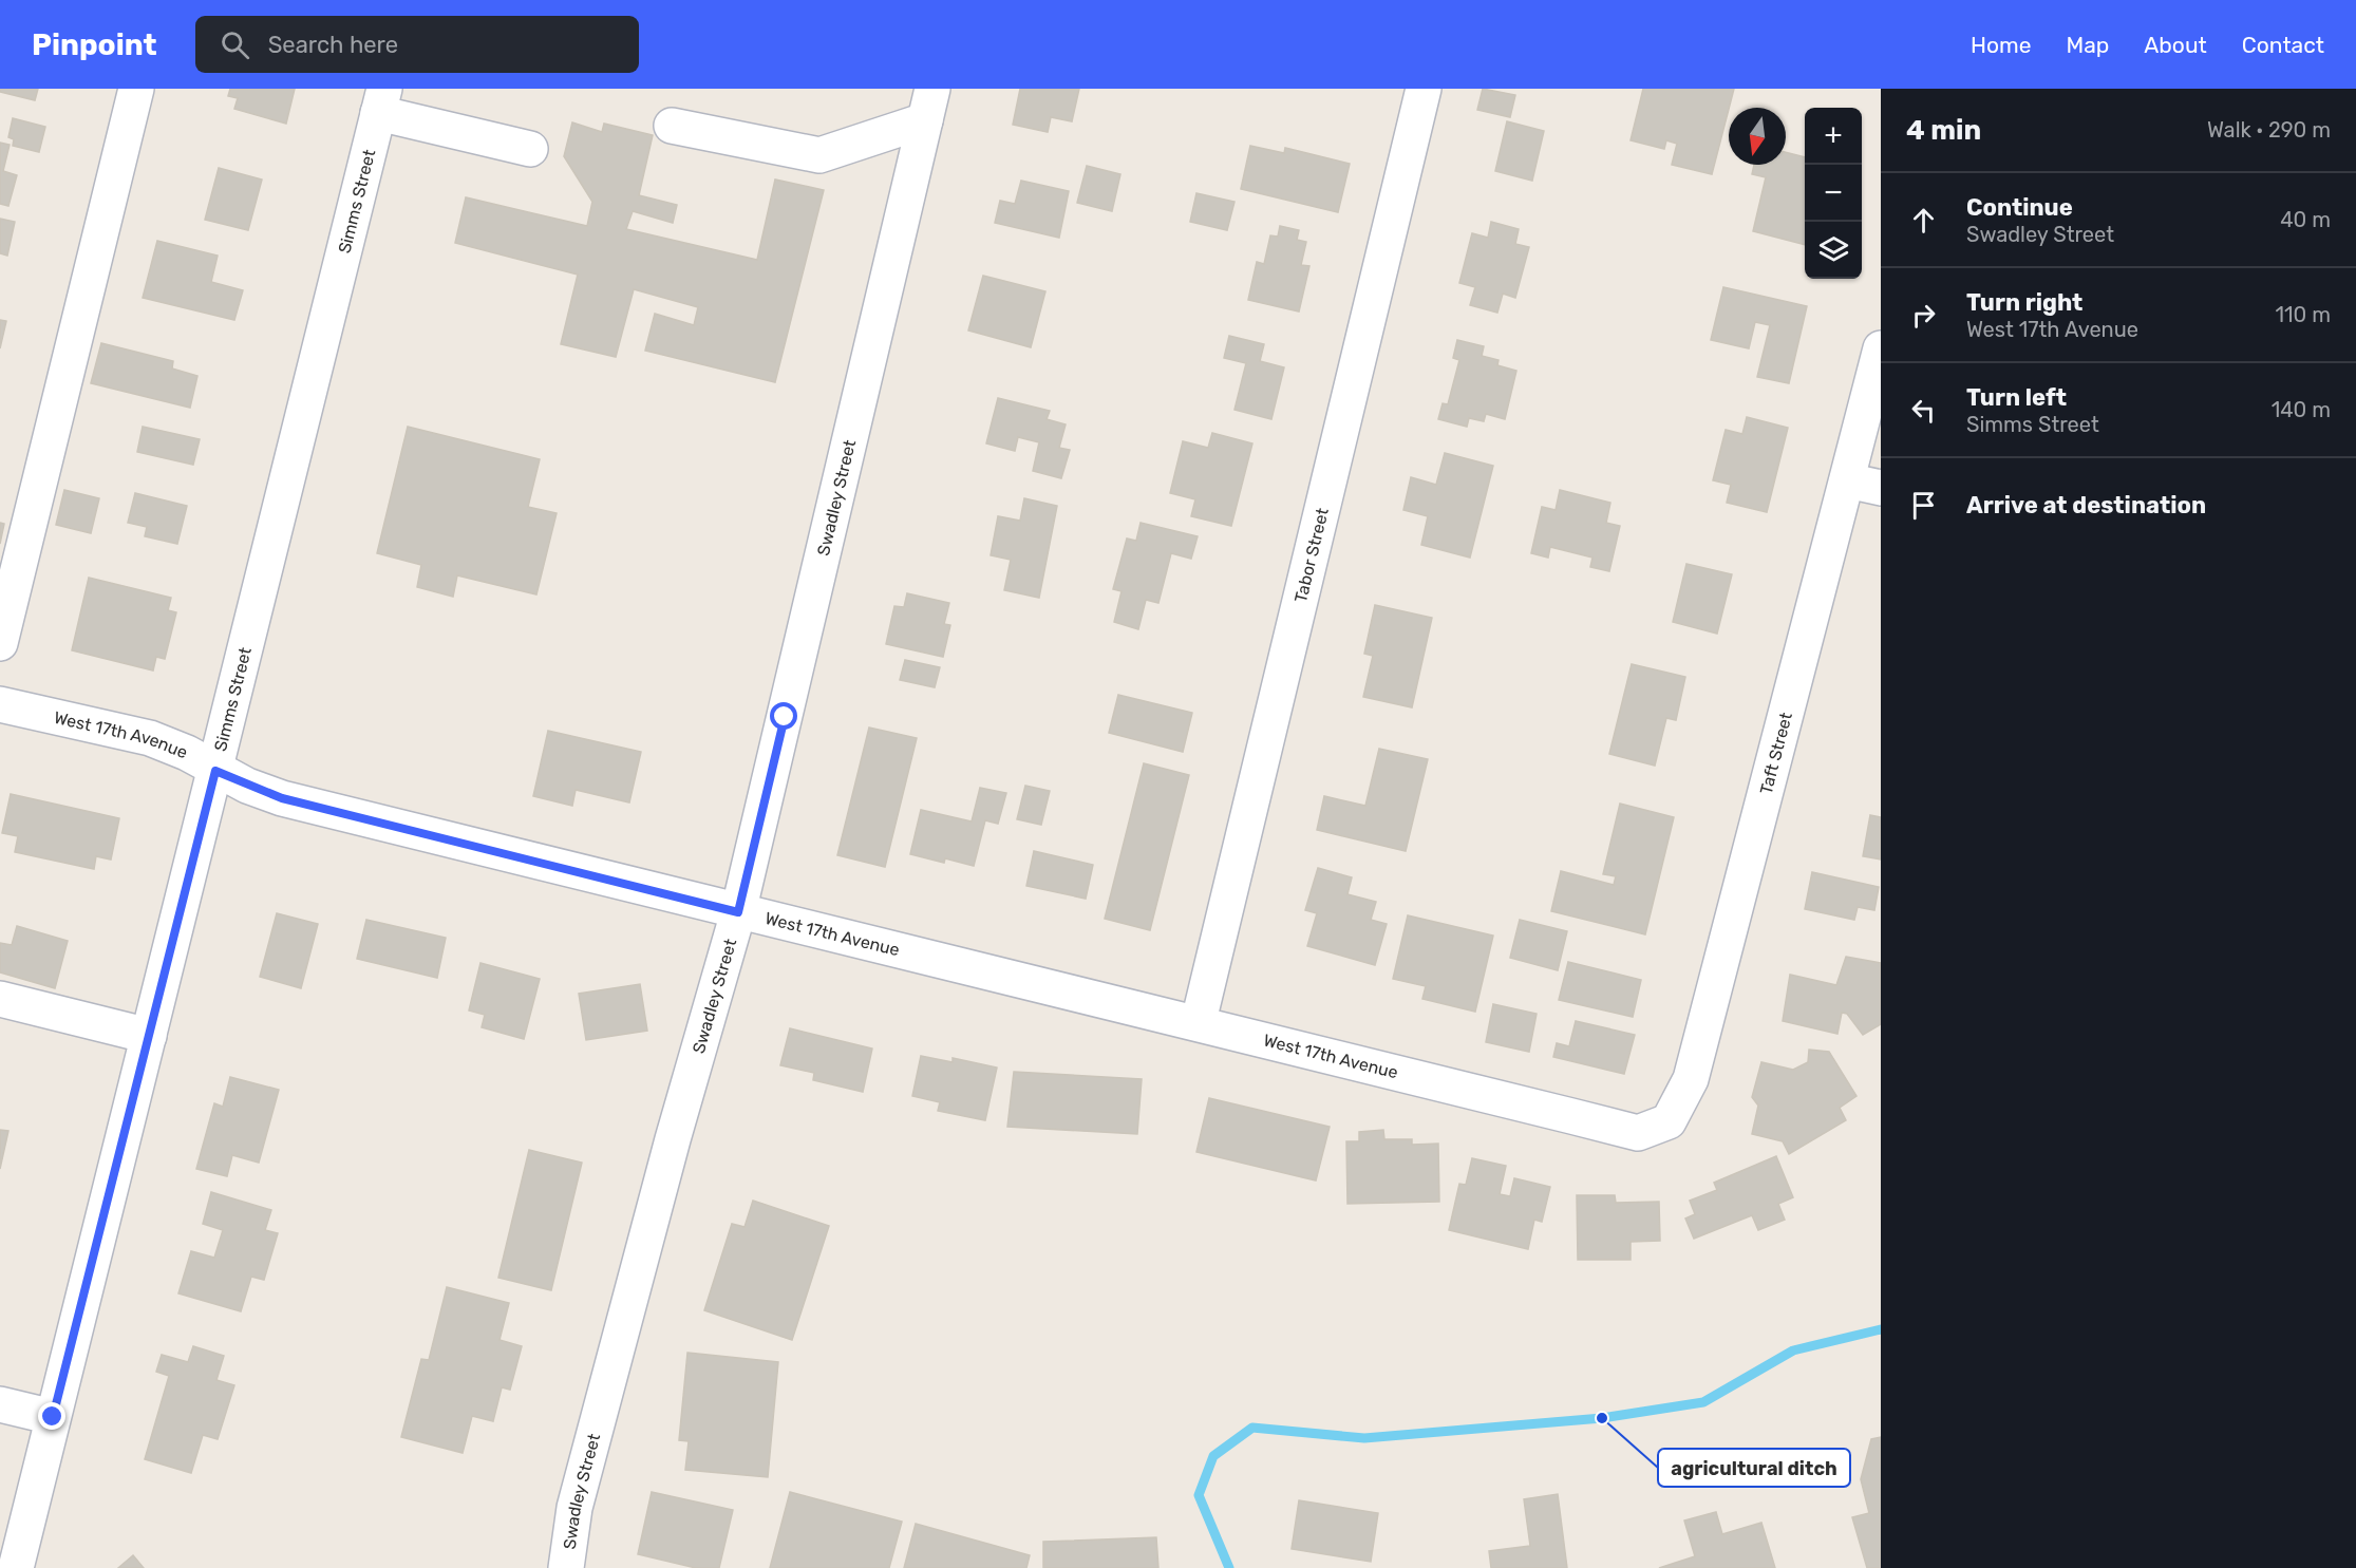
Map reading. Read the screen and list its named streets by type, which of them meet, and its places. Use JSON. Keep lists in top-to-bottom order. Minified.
{"streets":{"street":["Simms Street","Swadley Street","Tabor Street","West 17th Avenue","Taft Street"]},"crossings":[["Simms Street","West 17th Avenue"],["Swadley Street","West 17th Avenue"],["Tabor Street","West 17th Avenue"],["West 17th Avenue","Taft Street"]],"places":["agricultural ditch"],"north":"bottom","page":{"header":"Pinpoint","search":"Search here","nav":["Home","Map","About","Contact"],"heading":["4 min","Walk · 290 m"],"map_buttons":["+","−"],"list":[["Continue","Swadley Street","40 m"],["Turn right","West 17th Avenue","110 m"],["Turn left","Simms Street","140 m"],"Arrive at destination"]}}
